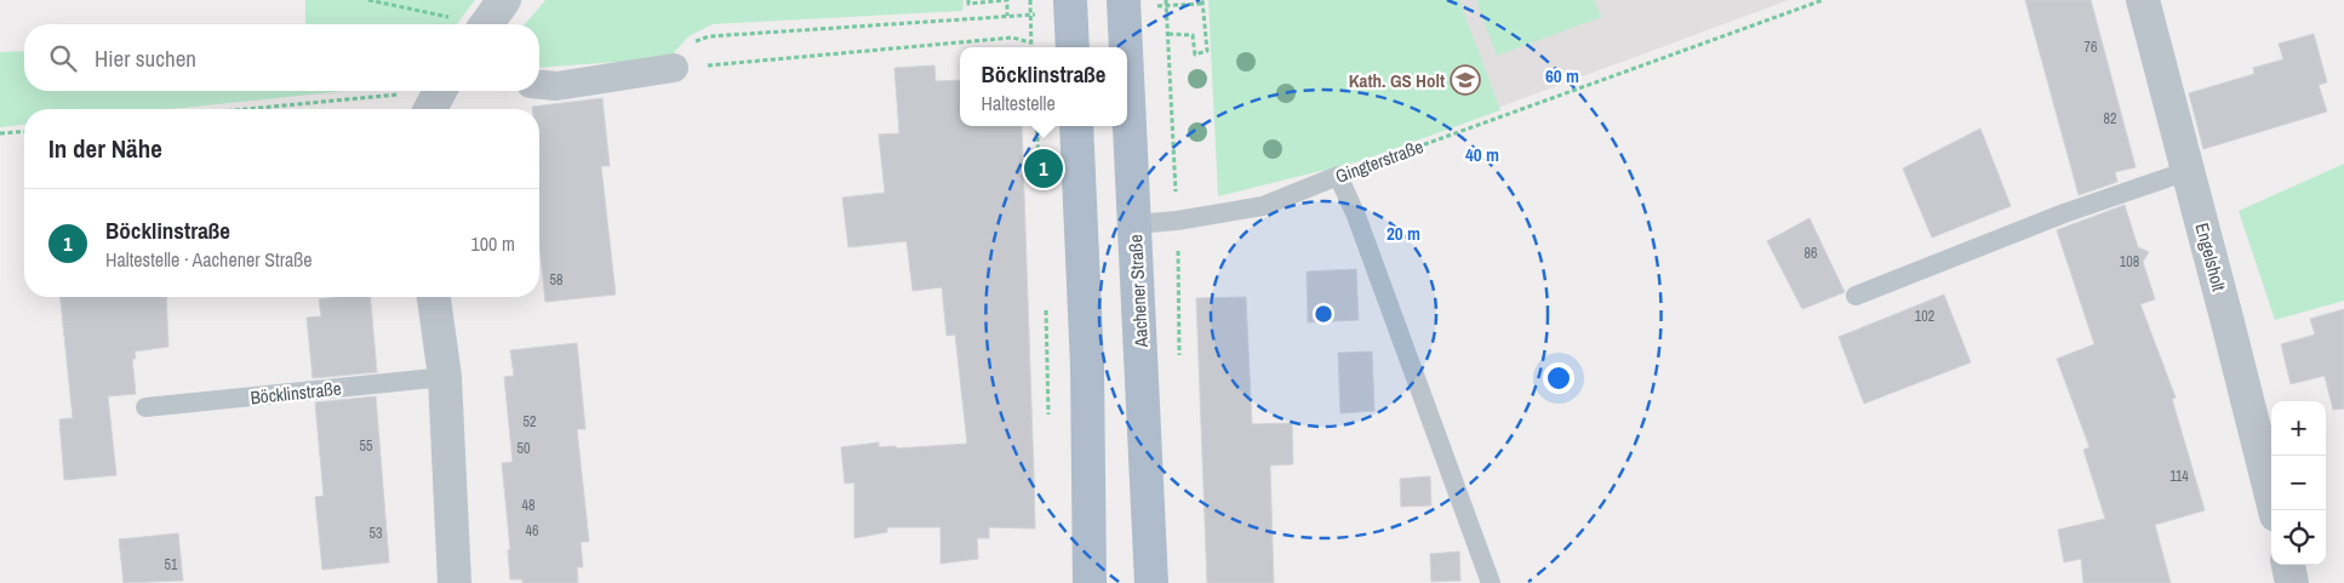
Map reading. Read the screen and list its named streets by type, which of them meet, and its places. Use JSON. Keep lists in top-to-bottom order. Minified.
{"streets":{"main road":["Aachener Straße"],"street":["Engelsholt"],"lane":["Gingterstraße","Böcklinstraße"]},"crossings":[["Gingterstraße","Aachener Straße"]],"places":{"school or university":["Kath. GS Holt"]},"house_numbers":["76","82","86","108","58","102","52","55","50","114","48","46","53","51"],"page":{"search":"Hier suchen","popup":["Böcklinstraße","Haltestelle"],"heading":"In der Nähe","pins":"1","list":[{"mark":"1","name":"Böcklinstraße","note":"Haltestelle · Aachener Straße","value":"100 m"}],"map_buttons":["+","−"]},"rings":["60 m","40 m","20 m"]}
